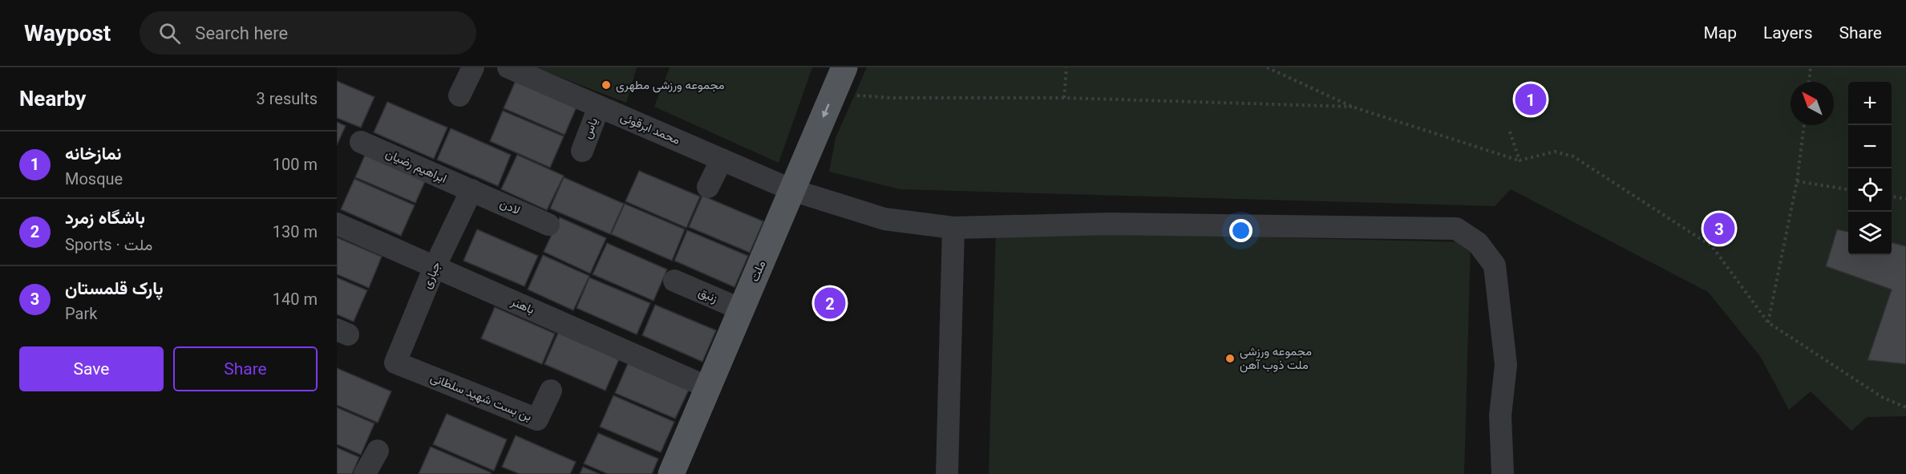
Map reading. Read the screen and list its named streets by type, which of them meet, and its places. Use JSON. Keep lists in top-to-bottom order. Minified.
{"streets":{"main road":["ملت"],"street":["یاس","محمد ابرقوئی","ابراهیم رضیان","لادن","جباری","زنبق","باهنر","بن بست شهید سلطانی"]},"crossings":[["یاس","محمد ابرقوئی"],["محمد ابرقوئی","ملت"],["ابراهیم رضیان","لادن"],["ابراهیم رضیان","جباری"],["لادن","جباری"],["ملت","زنبق"],["ملت","باهنر"],["جباری","باهنر"],["جباری","بن بست شهید سلطانی"]],"places":["مجموعه ورزشی مطهری","مجموعه ورزشی ملت ذوب آهن"],"north":"top left","page":{"header":"Waypost","search":"Search here","nav":["Map","Layers","Share"],"heading":["Nearby","3 results"],"map_buttons":["+","−"],"pins":["1","3","2"],"list":[{"mark":"1","name":"نمازخانه","note":"Mosque","value":"100 m"},{"mark":"2","name":"باشگاه زمرد","note":"Sports · ملت","value":"130 m"},{"mark":"3","name":"پارک قلمستان","note":"Park","value":"140 m"}],"buttons":["Save","Share"]}}
